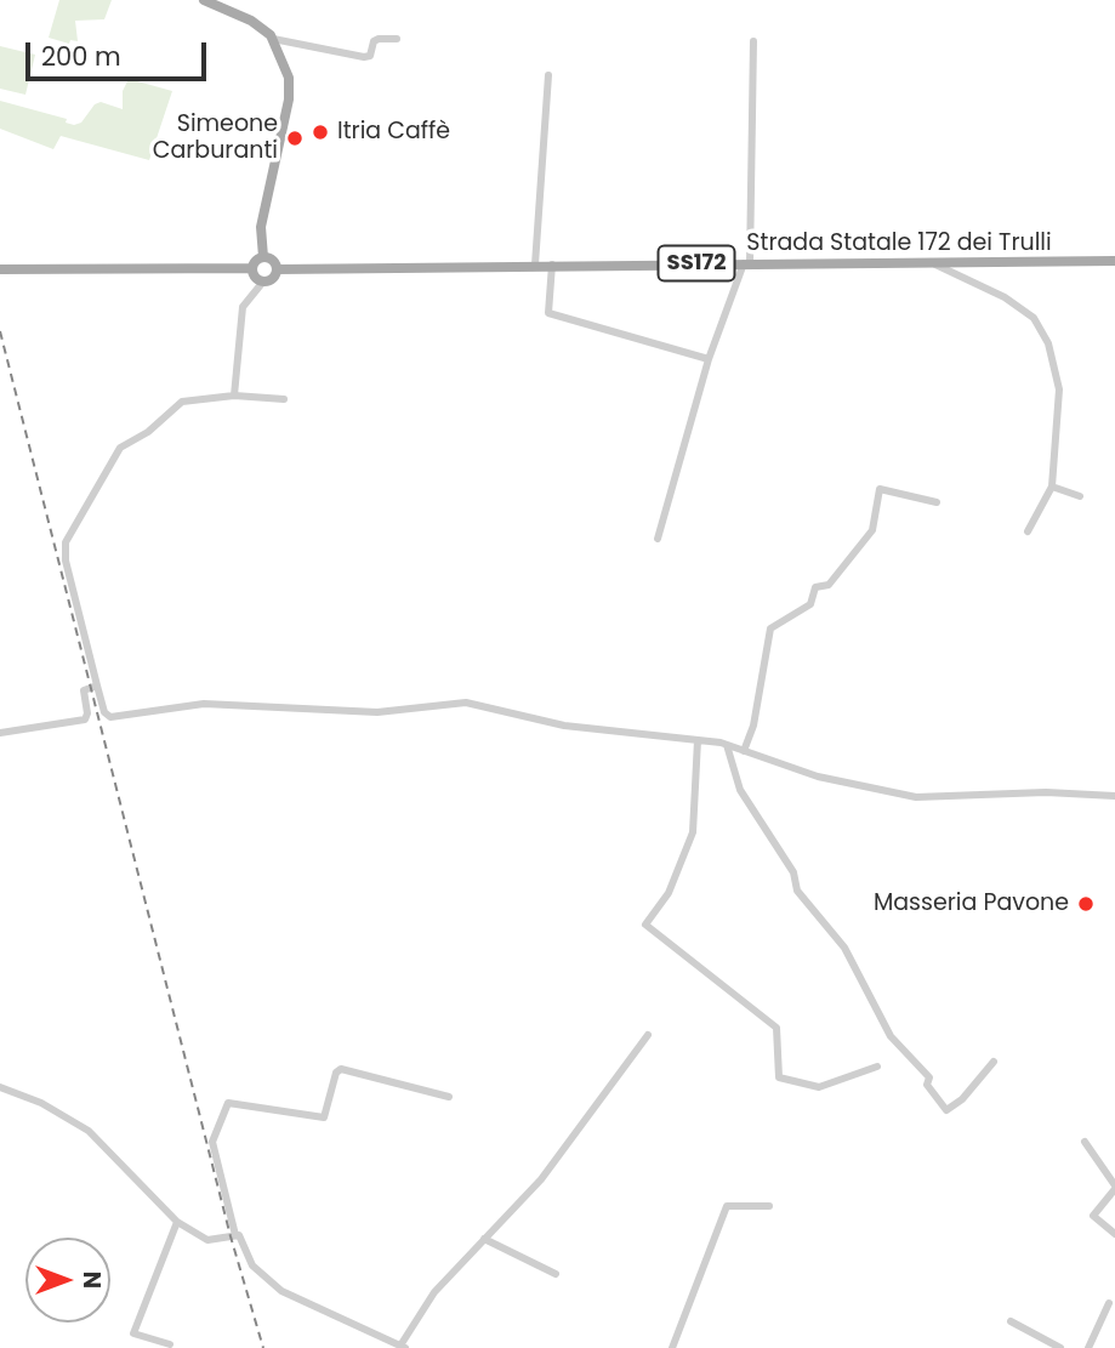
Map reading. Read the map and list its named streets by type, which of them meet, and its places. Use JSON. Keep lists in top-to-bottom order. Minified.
{"streets":{"main road":["Strada Statale 172 dei Trulli","SS172"]},"places":["Itria Caffè","Simeone Carburanti","Masseria Pavone"],"scale_bar":"200 m","north":"right"}
